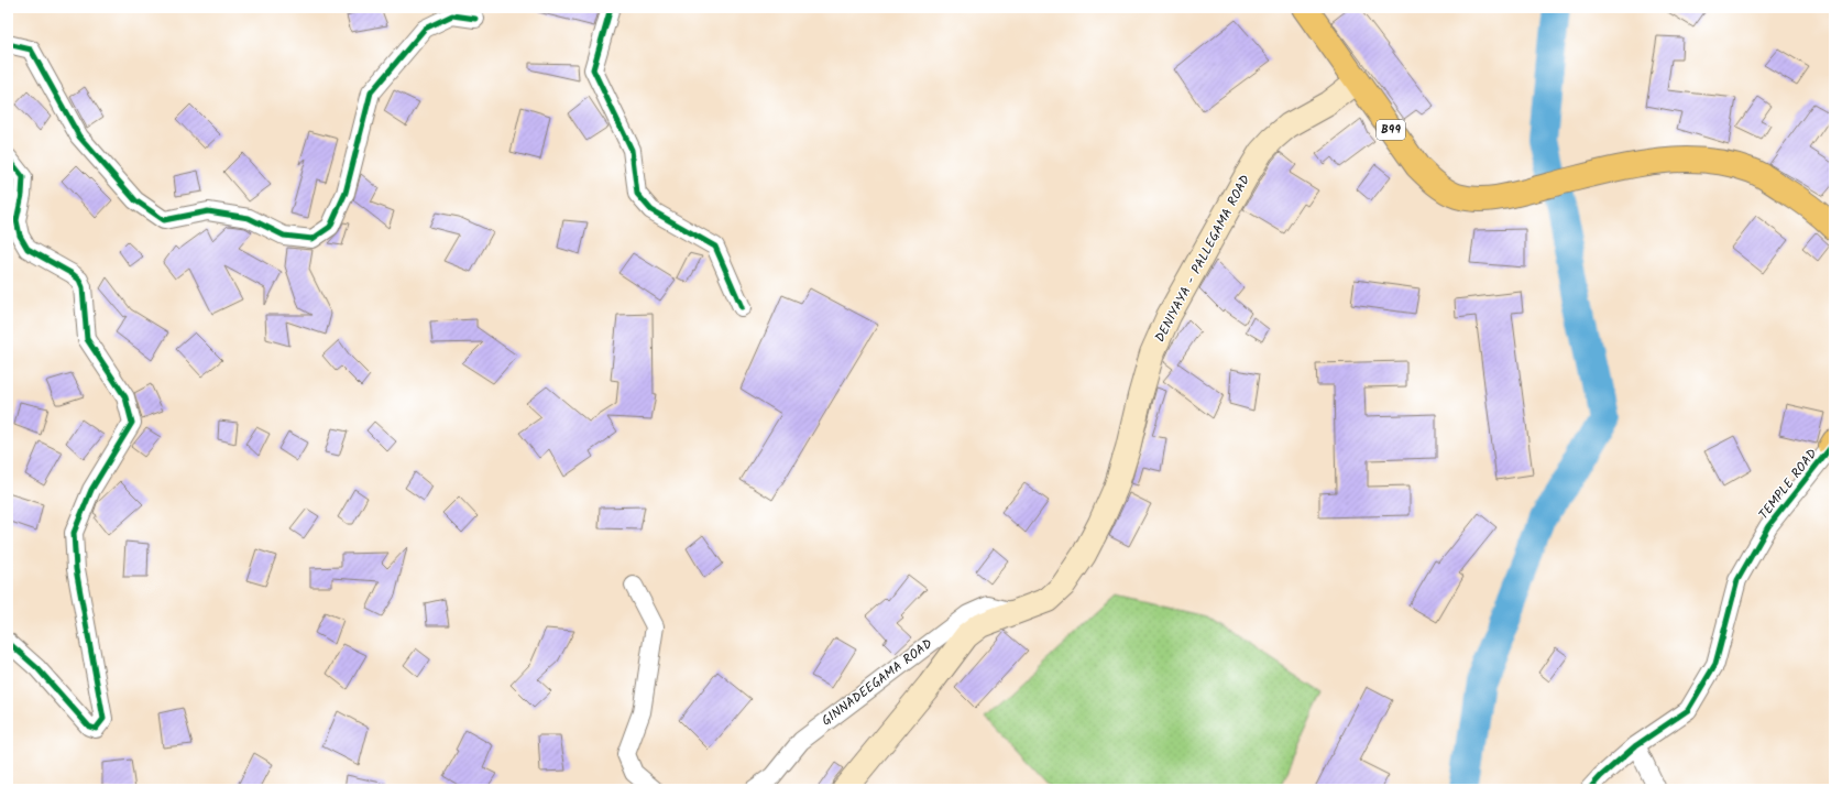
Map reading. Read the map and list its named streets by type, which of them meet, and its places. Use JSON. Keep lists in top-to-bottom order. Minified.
{"streets":{"main road":["B99","DENIYAYA - PALLEGAMA ROAD"],"street":["TEMPLE ROAD","GINNADEEGAMA ROAD"]},"crossings":[["B99","DENIYAYA - PALLEGAMA ROAD"],["DENIYAYA - PALLEGAMA ROAD","GINNADEEGAMA ROAD"]]}
